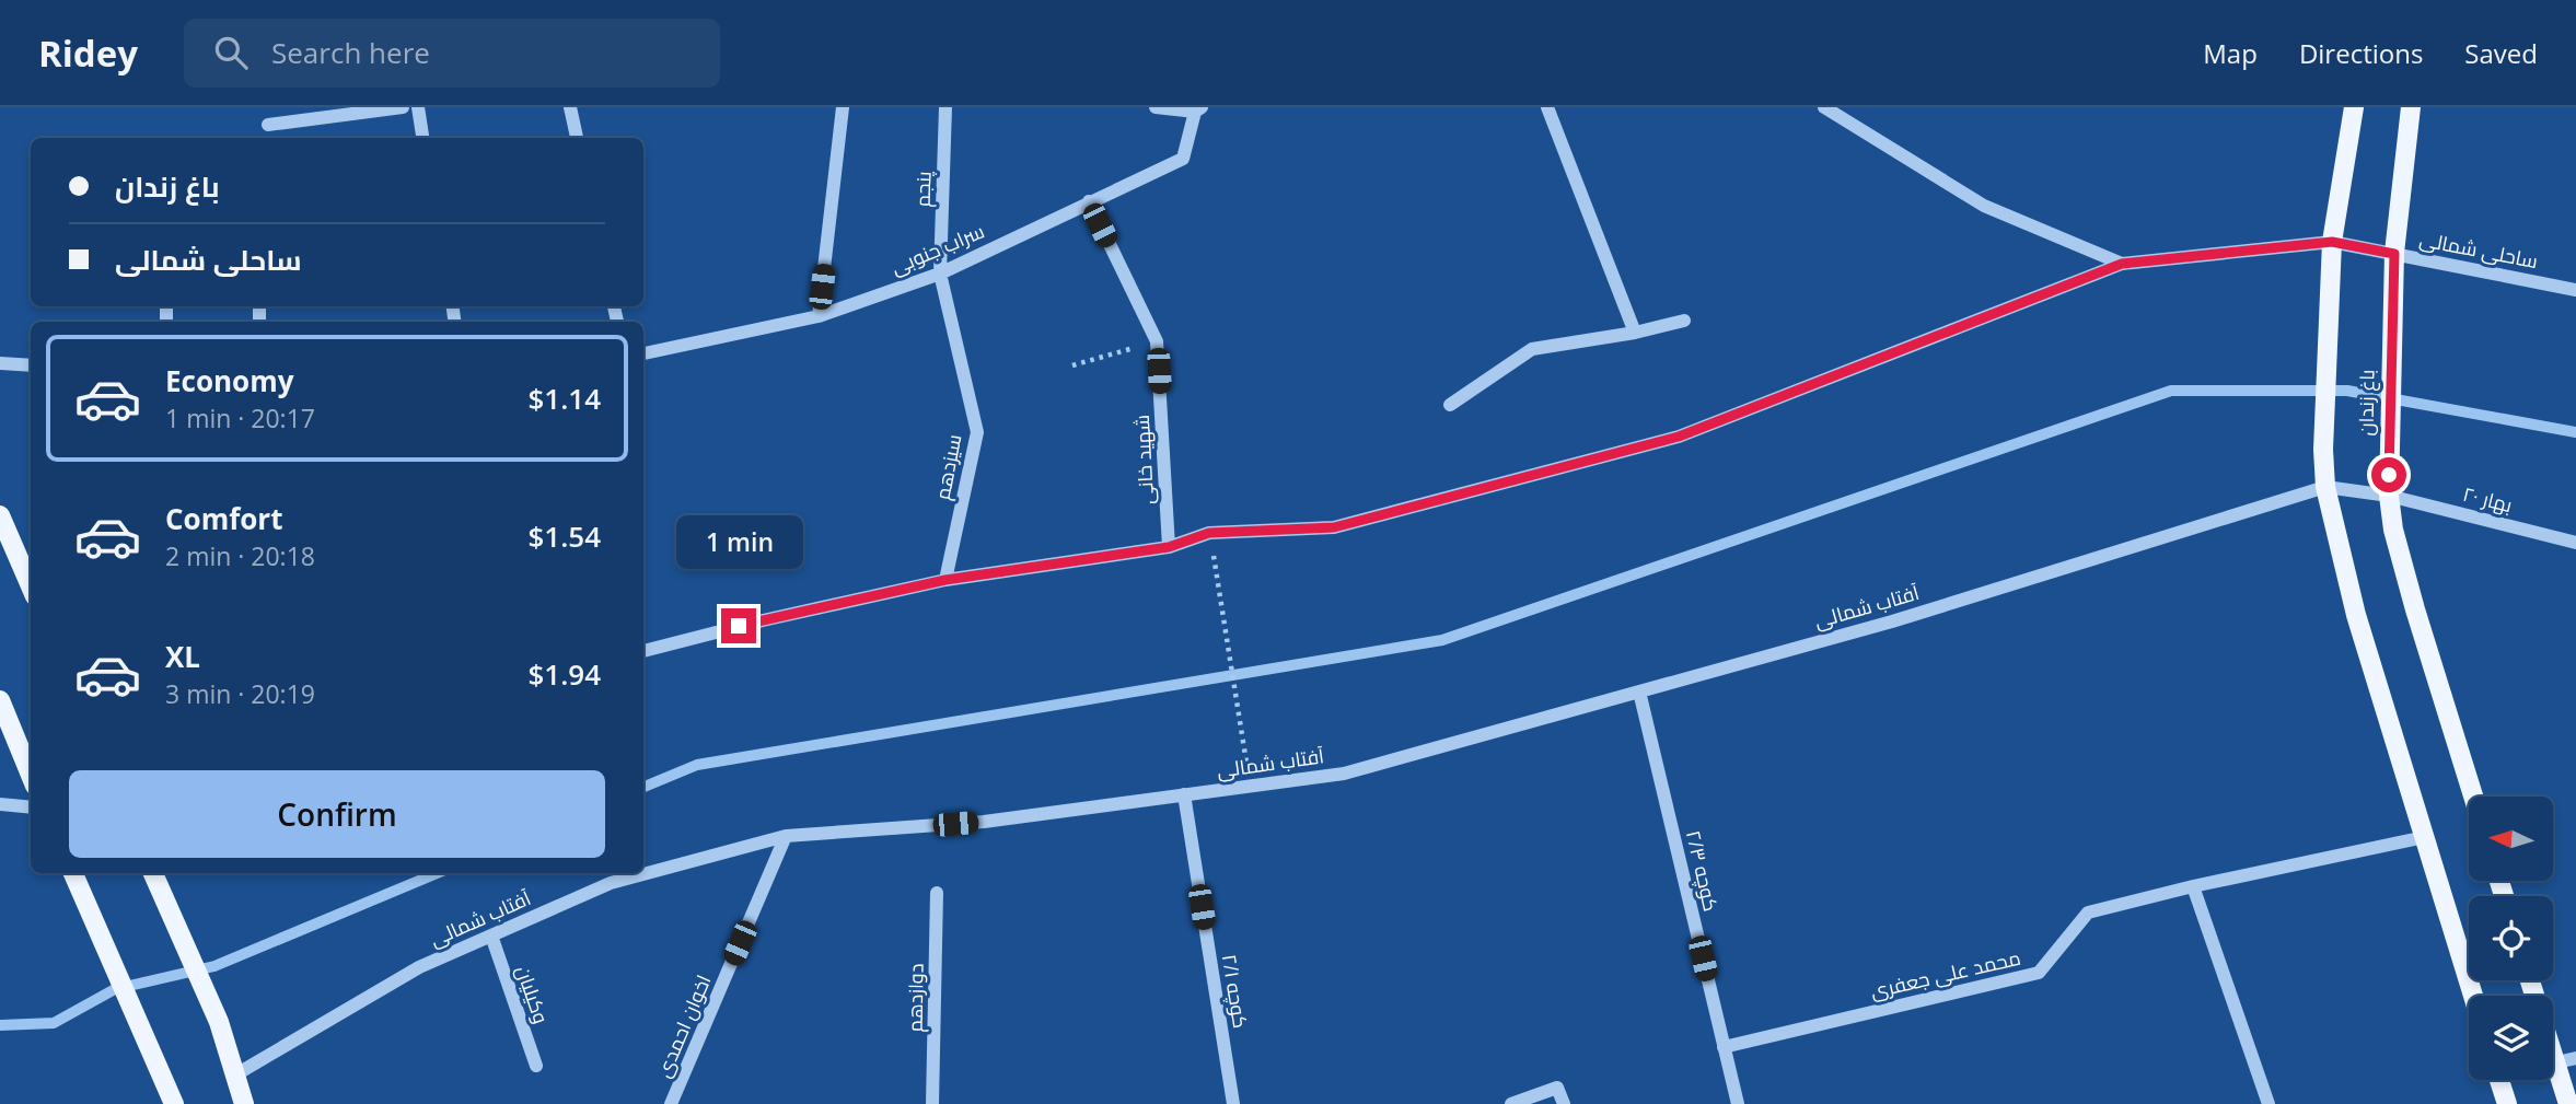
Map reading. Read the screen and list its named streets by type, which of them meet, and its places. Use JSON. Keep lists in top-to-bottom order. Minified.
{"streets":{"main road":["باغ زندان"],"street":["پنجم","سراب جنوبی","ساحلی شمالی","شهید خانی","سیزدهم","بهار ۲۰","آفتاب شمالی","کوچه ۲/۳","محمد علی جعفری","کوچه ۲/۱","وکیلیان","دوازدهم","اخوان احمدی"]},"crossings":[["پنجم","سراب جنوبی"],["پنجم","سیزدهم"],["سراب جنوبی","شهید خانی"],["سراب جنوبی","سیزدهم"],["ساحلی شمالی","باغ زندان"],["ساحلی شمالی","شهید خانی"],["ساحلی شمالی","سیزدهم"],["باغ زندان","بهار ۲۰"],["بهار ۲۰","آفتاب شمالی"],["آفتاب شمالی","کوچه ۲/۳"],["آفتاب شمالی","کوچه ۲/۱"],["آفتاب شمالی","وکیلیان"],["آفتاب شمالی","اخوان احمدی"],["کوچه ۲/۳","محمد علی جعفری"]],"north":"left","page":{"header":"Ridey","search":"Search here","nav":["Map","Directions","Saved"],"banner":["باغ زندان","ساحلی شمالی"],"list":[{"name":"Economy","note":"1 min · 20:17","value":"$1.14"},{"name":"Comfort","note":"2 min · 20:18","value":"$1.54"},{"name":"XL","note":"3 min · 20:19","value":"$1.94"}],"bubble":"1 min","buttons":"Confirm"}}
